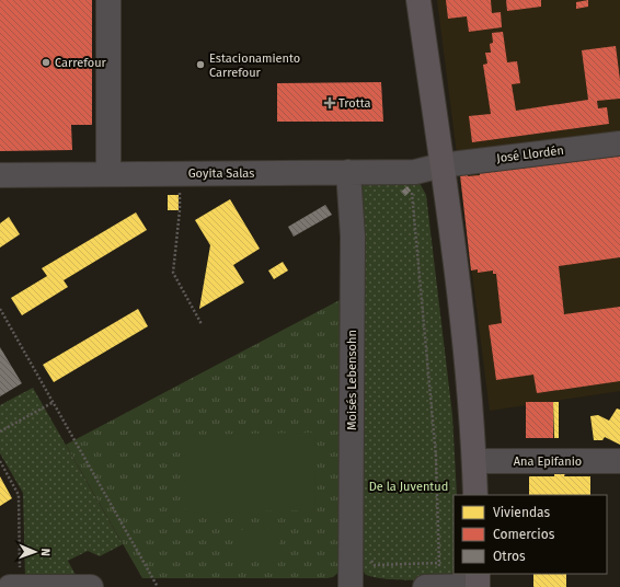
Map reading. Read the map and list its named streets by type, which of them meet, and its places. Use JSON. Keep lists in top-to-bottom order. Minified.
{"streets":{"street":["José Llordén","Goyita Salas","Moisés Lebensohn","Ana Epifanio"]},"crossings":[["José Llordén","Goyita Salas"],["Goyita Salas","Moisés Lebensohn"]],"parks":["De la Juventud"],"places":{"other":["Carrefour","Estacionamiento Carrefour"],"health":["Trotta"]},"legend":["Viviendas","Comercios","Otros"],"north":"right"}
